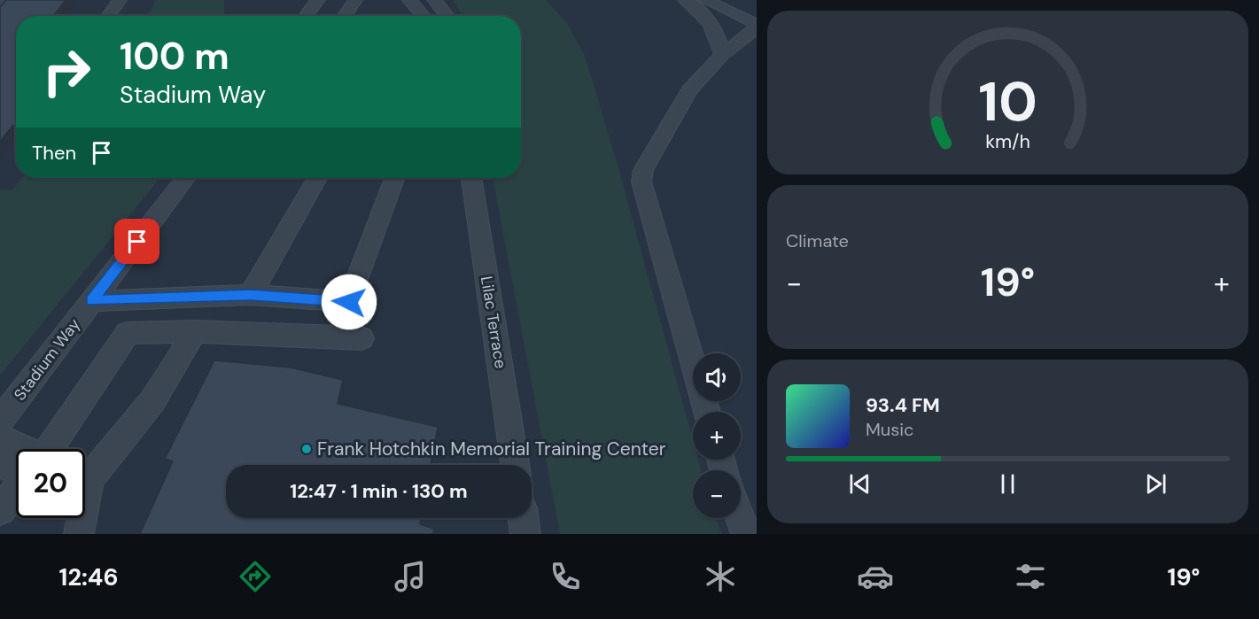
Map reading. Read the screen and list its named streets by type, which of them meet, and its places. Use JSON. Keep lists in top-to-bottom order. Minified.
{"streets":{"street":["Lilac Terrace","Stadium Way"]},"places":["Frank Hotchkin Memorial Training Center"],"page":{"turn":["100 m","Stadium Way"],"then":"Then","tile":"Climate","heat":["−","19°","+"],"map_buttons":["+","−"],"song":["93.4 FM","Music"],"limit":"20","trip":"12:47 · 1 min · 130 m","tabs":["12:46","19°"],"gauge":["10","km/h"]}}
